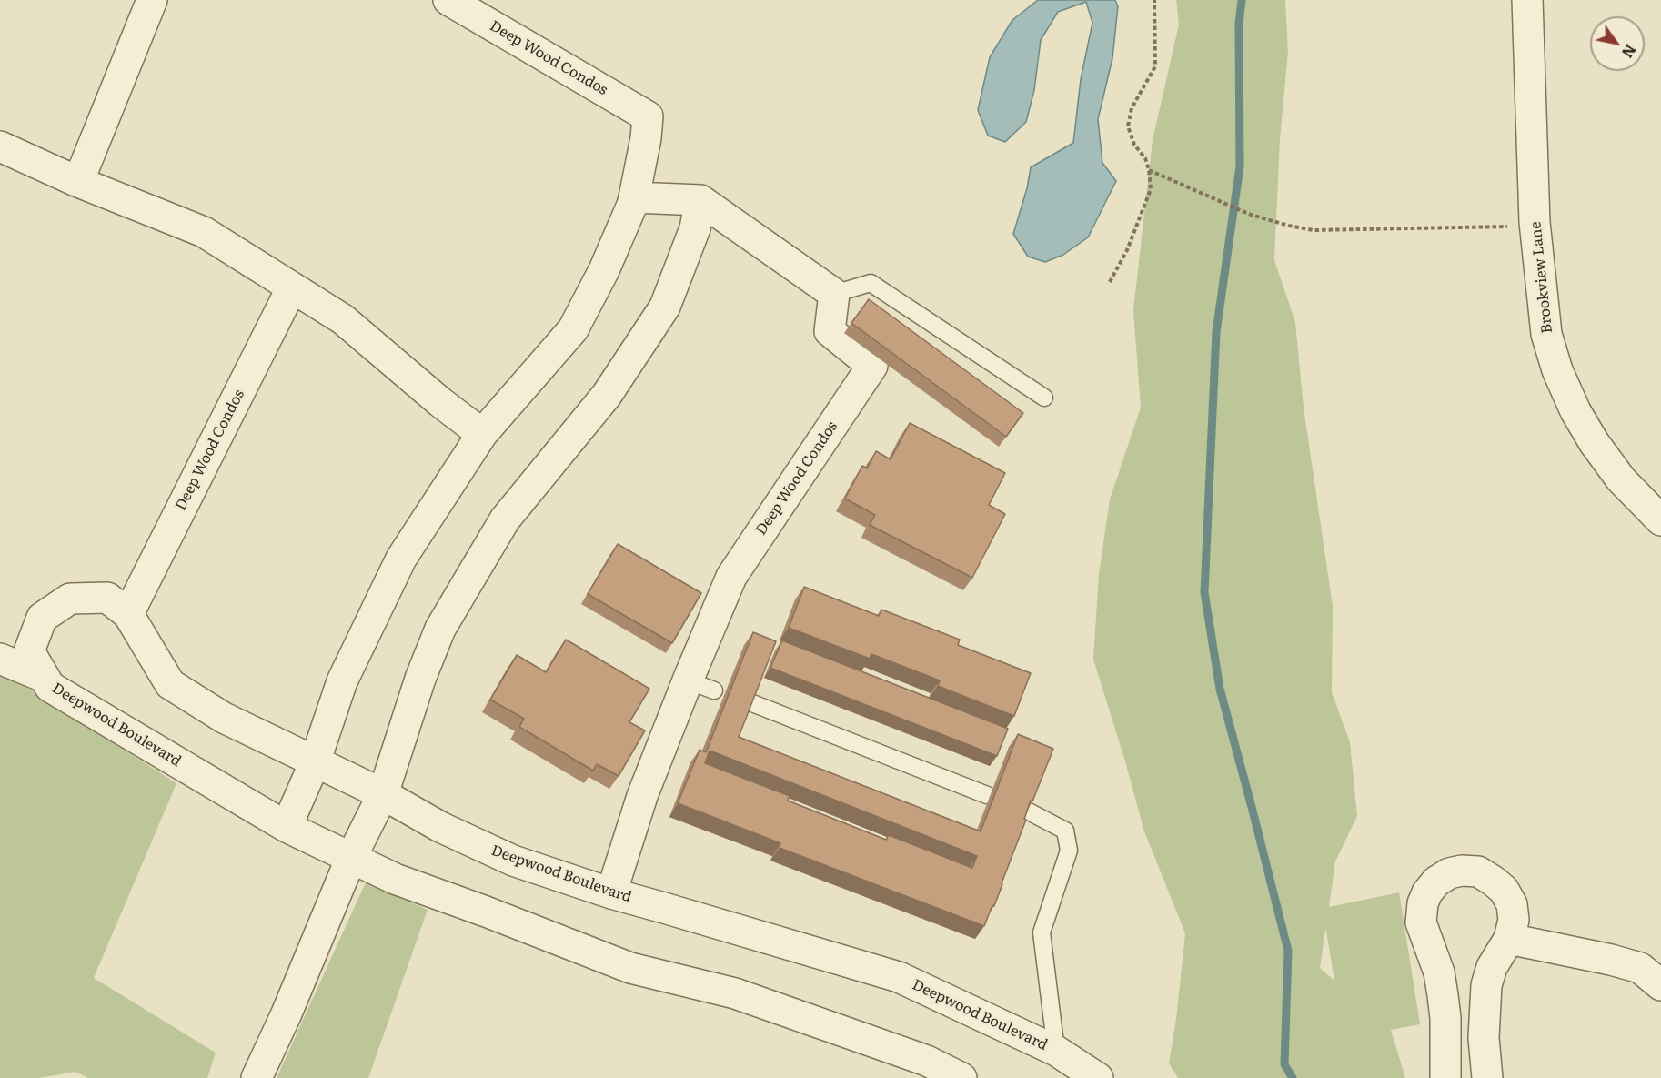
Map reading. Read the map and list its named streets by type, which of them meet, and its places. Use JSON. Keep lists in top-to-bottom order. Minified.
{"streets":{"street":["Deep Wood Condos","Brookview Lane","Deepwood Boulevard"]},"crossings":[["Deep Wood Condos","Deepwood Boulevard"]],"north":"bottom right"}
